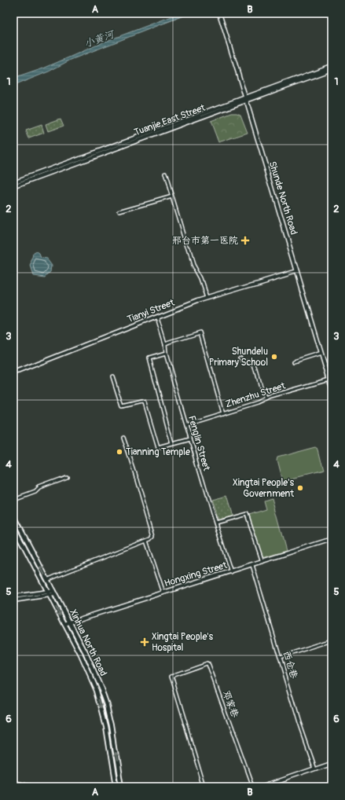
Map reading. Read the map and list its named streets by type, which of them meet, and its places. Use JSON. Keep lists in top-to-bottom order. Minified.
{"streets":{"main road":["Xinhua North Road"],"street":["Tuanjie East Street","Shunde North Road","Tianyi Street","Zhenzhu Street","Fenglin Street","Hongxing Street","西仓巷","邓家巷"]},"crossings":[["Tuanjie East Street","Shunde North Road"],["Shunde North Road","Tianyi Street"],["Shunde North Road","Zhenzhu Street"],["Tianyi Street","Fenglin Street"],["Zhenzhu Street","Fenglin Street"],["Fenglin Street","Hongxing Street"],["Hongxing Street","Xinhua North Road"],["Hongxing Street","西仓巷"]],"water":["小黄河"],"places":{"health":["邢台市第一医院","Xingtai People's Hospital"],"other":["Shundelu Primary School","Tianning Temple","Xingtai People's Government"]},"grid":{"columns":["A","B"],"rows":["1","2","3","4","5","6"]}}
